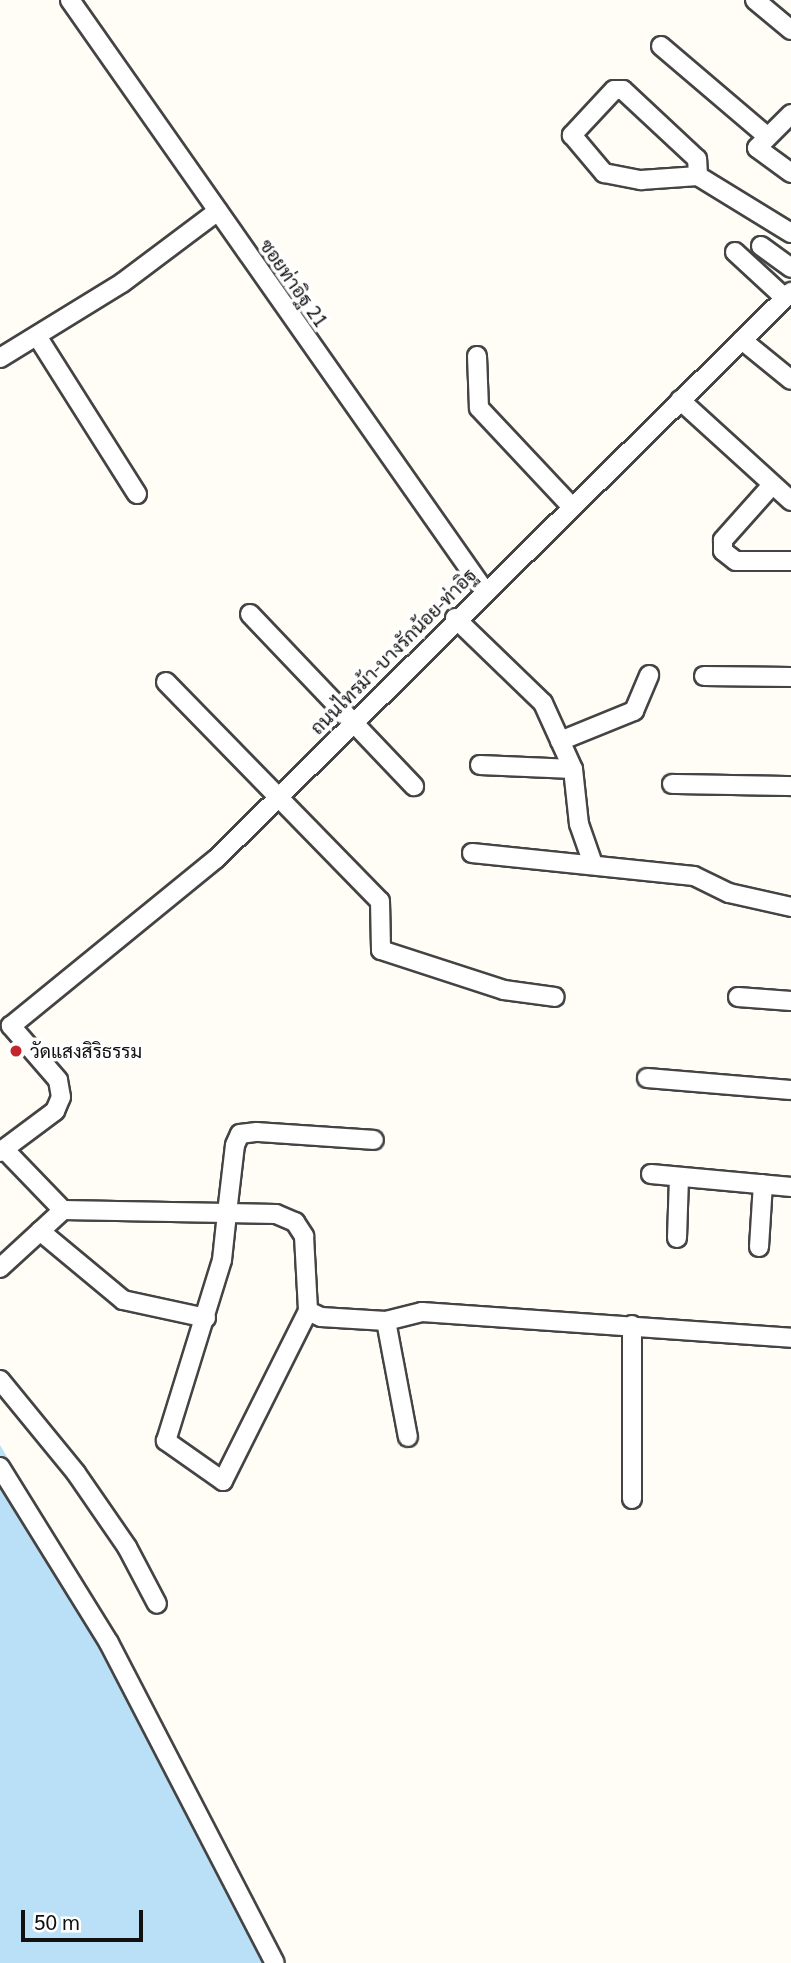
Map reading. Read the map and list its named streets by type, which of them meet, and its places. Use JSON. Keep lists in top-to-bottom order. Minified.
{"streets":{"street":["ซอยท่าอิฐ 21","ถนนไทรม้า-บางรักน้อย-ท่าอิฐ"]},"crossings":[["ซอยท่าอิฐ 21","ถนนไทรม้า-บางรักน้อย-ท่าอิฐ"]],"places":["วัดแสงสิริธรรม"],"scale_bar":"50 m"}
